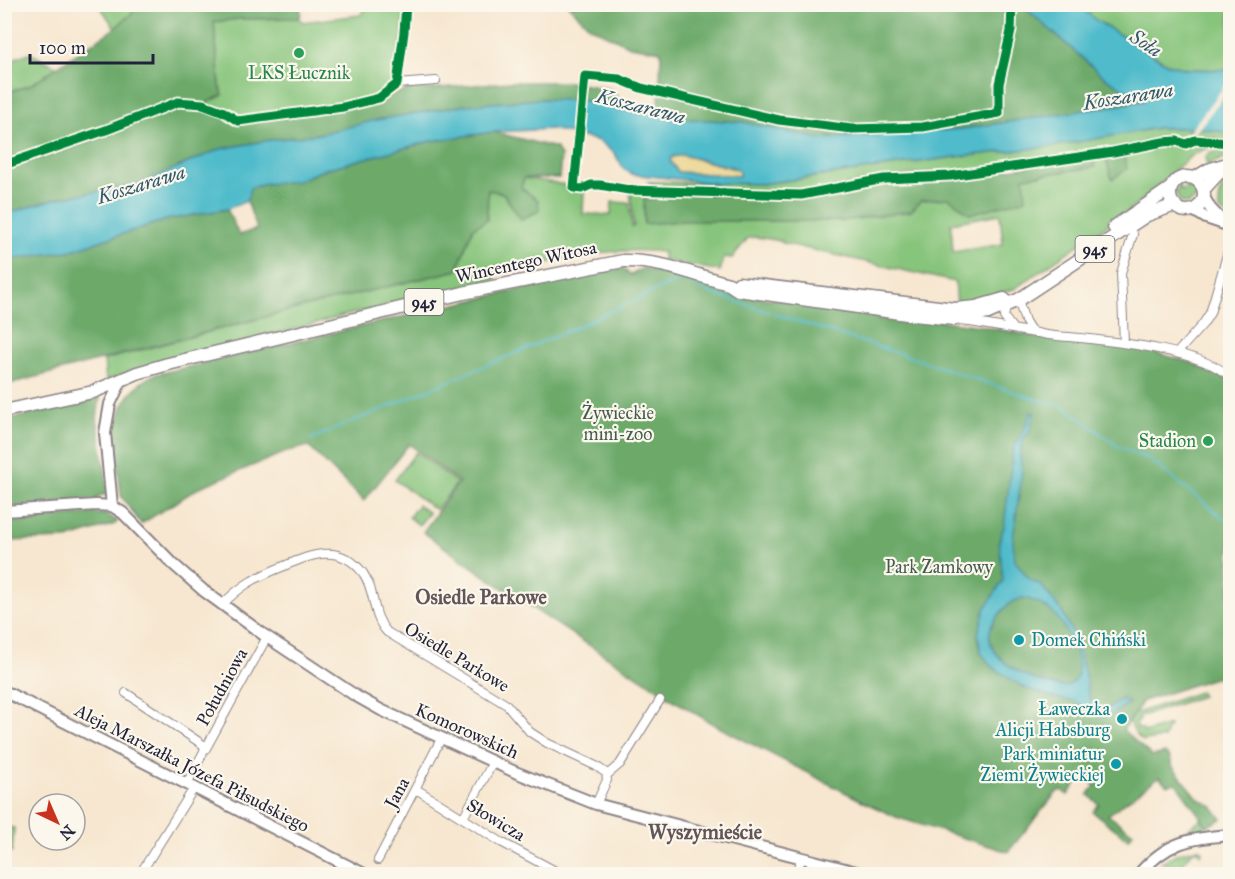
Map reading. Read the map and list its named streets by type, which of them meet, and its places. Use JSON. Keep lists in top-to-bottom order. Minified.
{"streets":{"main road":["945","Wincentego Witosa"],"street":["Osiedle Parkowe","Południowa","Komorowskich","Aleja Marszałka Józefa Piłsudskiego","Jana","Słowicza"]},"crossings":[["945","Wincentego Witosa"],["Osiedle Parkowe","Komorowskich"],["Południowa","Komorowskich"],["Południowa","Aleja Marszałka Józefa Piłsudskiego"],["Komorowskich","Jana"],["Jana","Słowicza"]],"districts":["Osiedle Parkowe","Wyszymieście"],"water":["Soła","Koszarawa"],"parks":["Żywieckie mini-zoo","Park Zamkowy"],"places":["LKS Łucznik","Stadion","Domek Chiński","Ławeczka Alicji Habsburg","Park miniatur Ziemi Żywieckiej"],"scale_bar":"100 m","north":"bottom right"}
